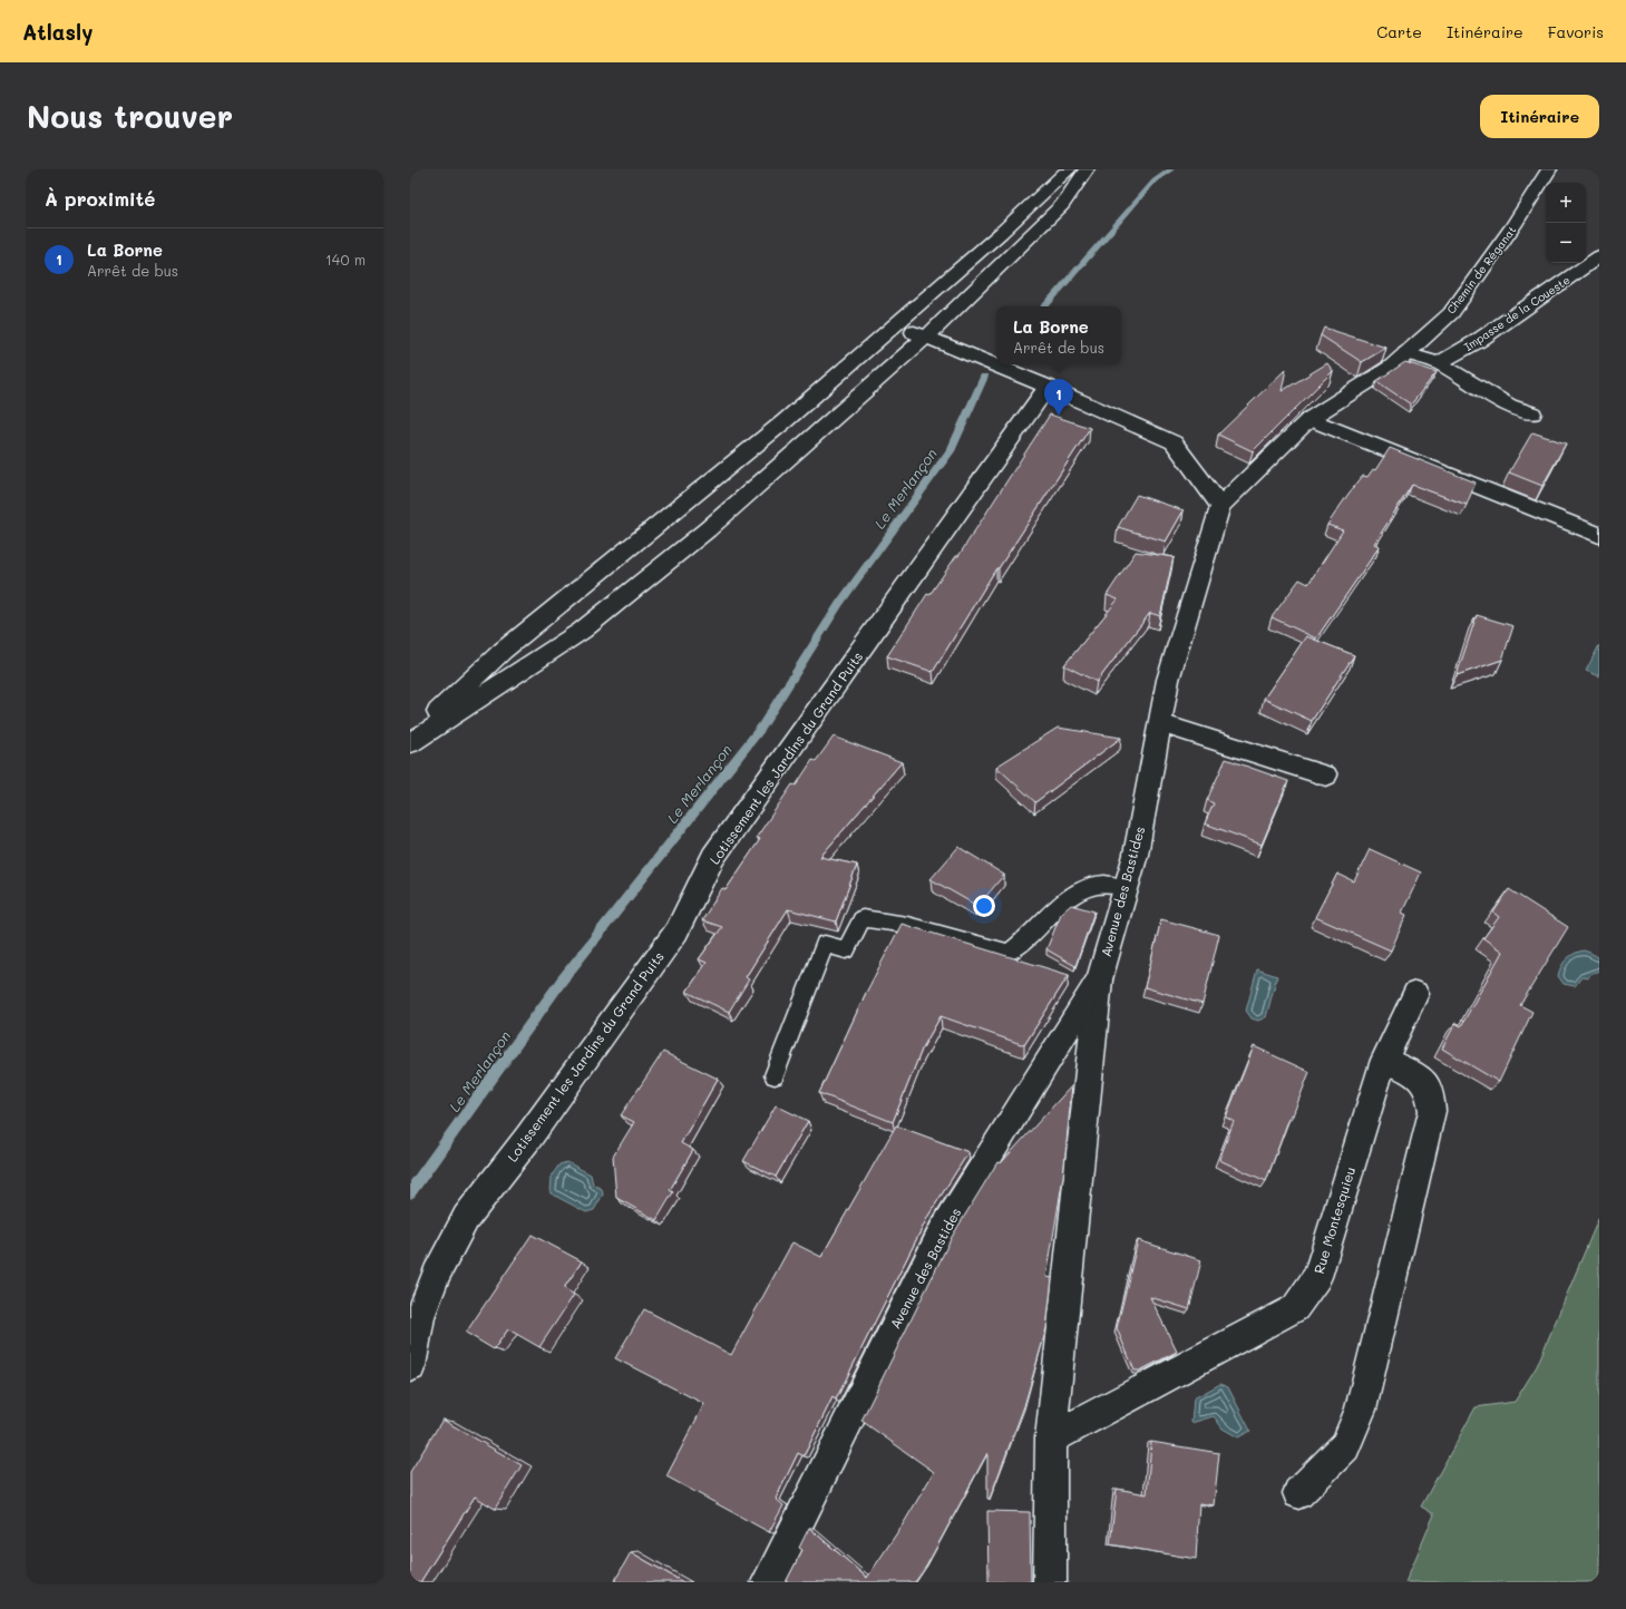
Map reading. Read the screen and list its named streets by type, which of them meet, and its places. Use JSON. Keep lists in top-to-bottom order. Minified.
{"streets":{"street":["Chemin de Réganat","Impasse de la Coueste","Lotissement les Jardins du Grand Puits","Avenue des Bastides","Rue Montesquieu"]},"crossings":[["Chemin de Réganat","Avenue des Bastides"]],"water":["Le Merlançon"],"page":{"header":"Atlasly","nav":["Carte","Itinéraire","Favoris"],"buttons":"Itinéraire","title":"Nous trouver","heading":"À proximité","map_buttons":["+","−"],"list":[{"mark":"1","name":"La Borne","note":"Arrêt de bus","value":"140 m"}],"popup":["La Borne","Arrêt de bus"],"pins":"1"}}
